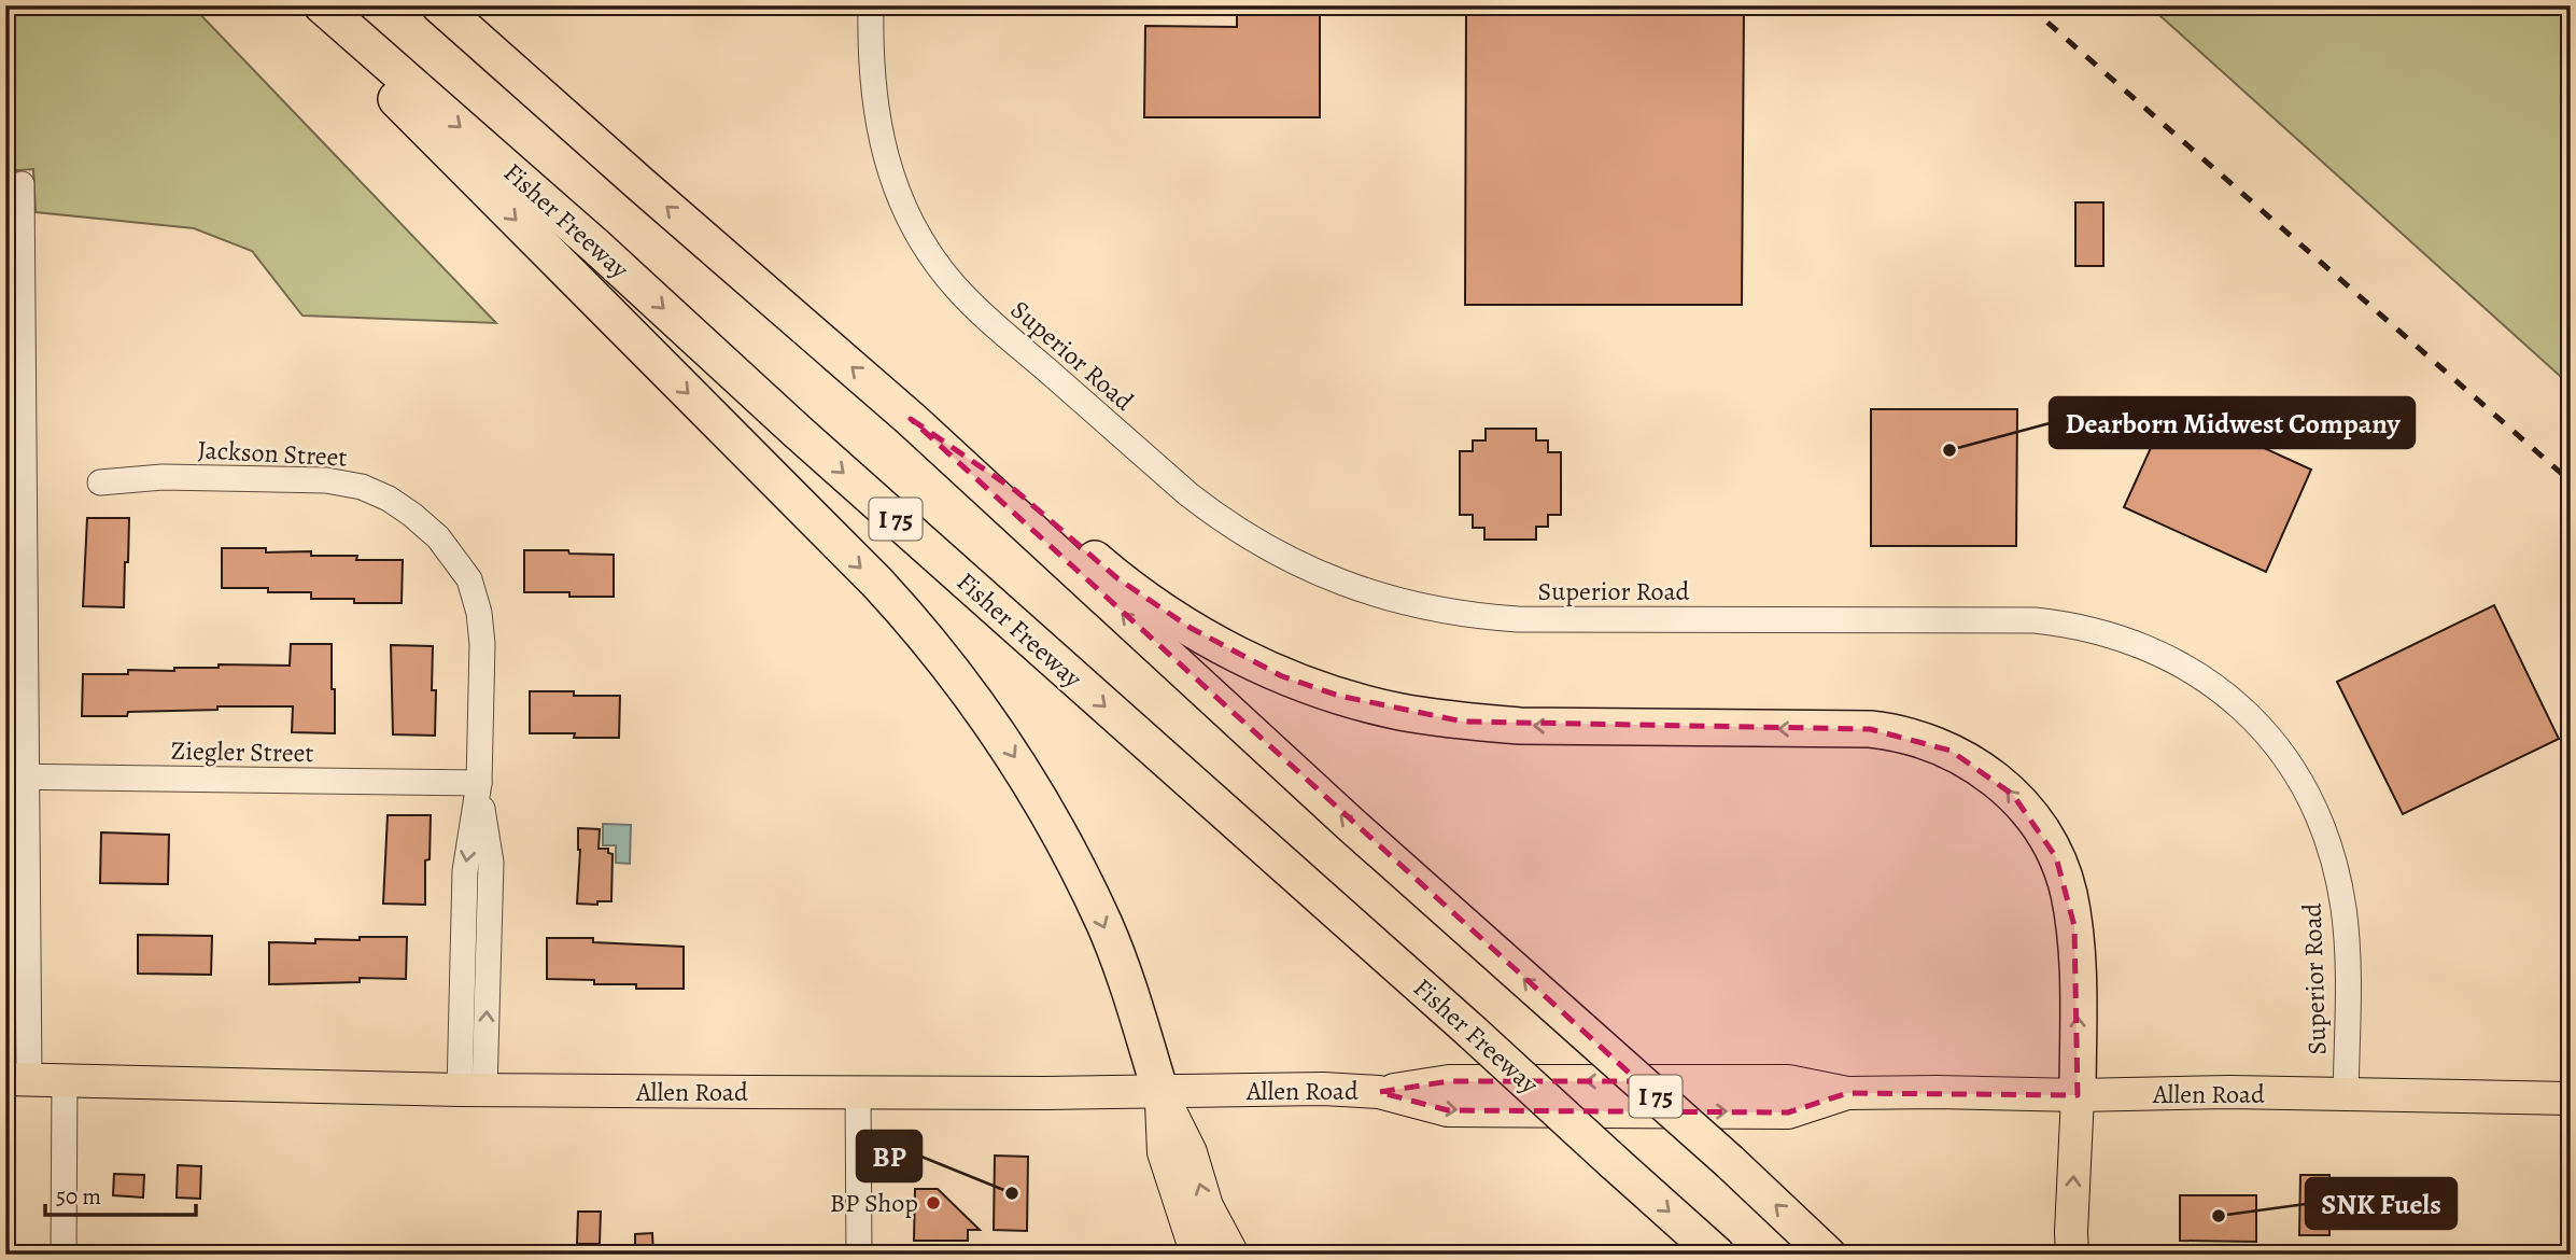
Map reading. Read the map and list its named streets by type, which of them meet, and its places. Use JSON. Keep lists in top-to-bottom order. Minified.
{"streets":{"highway":["Fisher Freeway","I 75"],"main road":["Allen Road"],"street":["Superior Road","Jackson Street","Ziegler Street"]},"crossings":[["Superior Road","Allen Road"],["Jackson Street","Ziegler Street"],["Jackson Street","Allen Road"]],"places":["Dearborn Midwest Company","BP","BP Shop","SNK Fuels"],"scale_bar":"50 m"}
